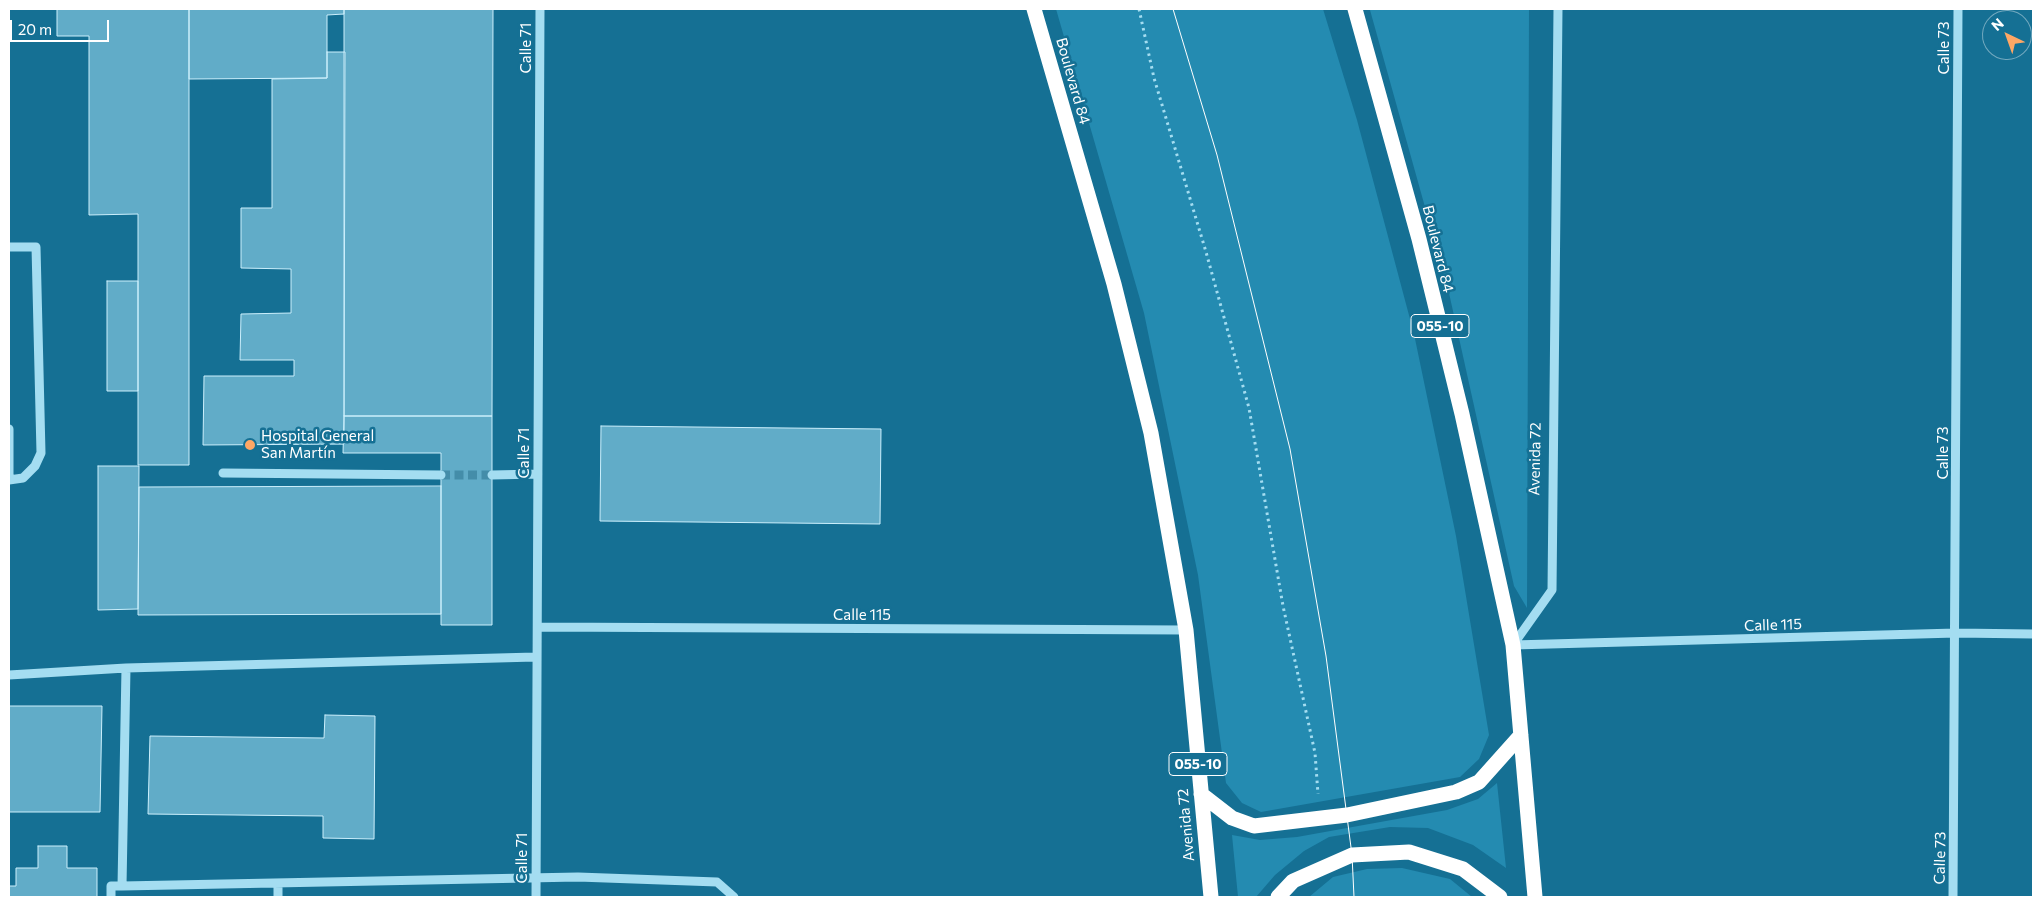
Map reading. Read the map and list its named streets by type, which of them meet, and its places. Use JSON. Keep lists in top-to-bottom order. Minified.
{"streets":{"highway":["Boulevard 84","055-10","Avenida 72"],"street":["Calle 71","Calle 73","Calle 115"]},"crossings":[["Calle 71","Calle 115"],["Calle 73","Calle 115"],["Boulevard 84","055-10"],["Boulevard 84","Avenida 72"],["Boulevard 84","Calle 115"],["055-10","Avenida 72"],["055-10","Calle 115"],["Avenida 72","Calle 115"]],"places":["Hospital General San Martín"],"scale_bar":"20 m","north":"top left"}
